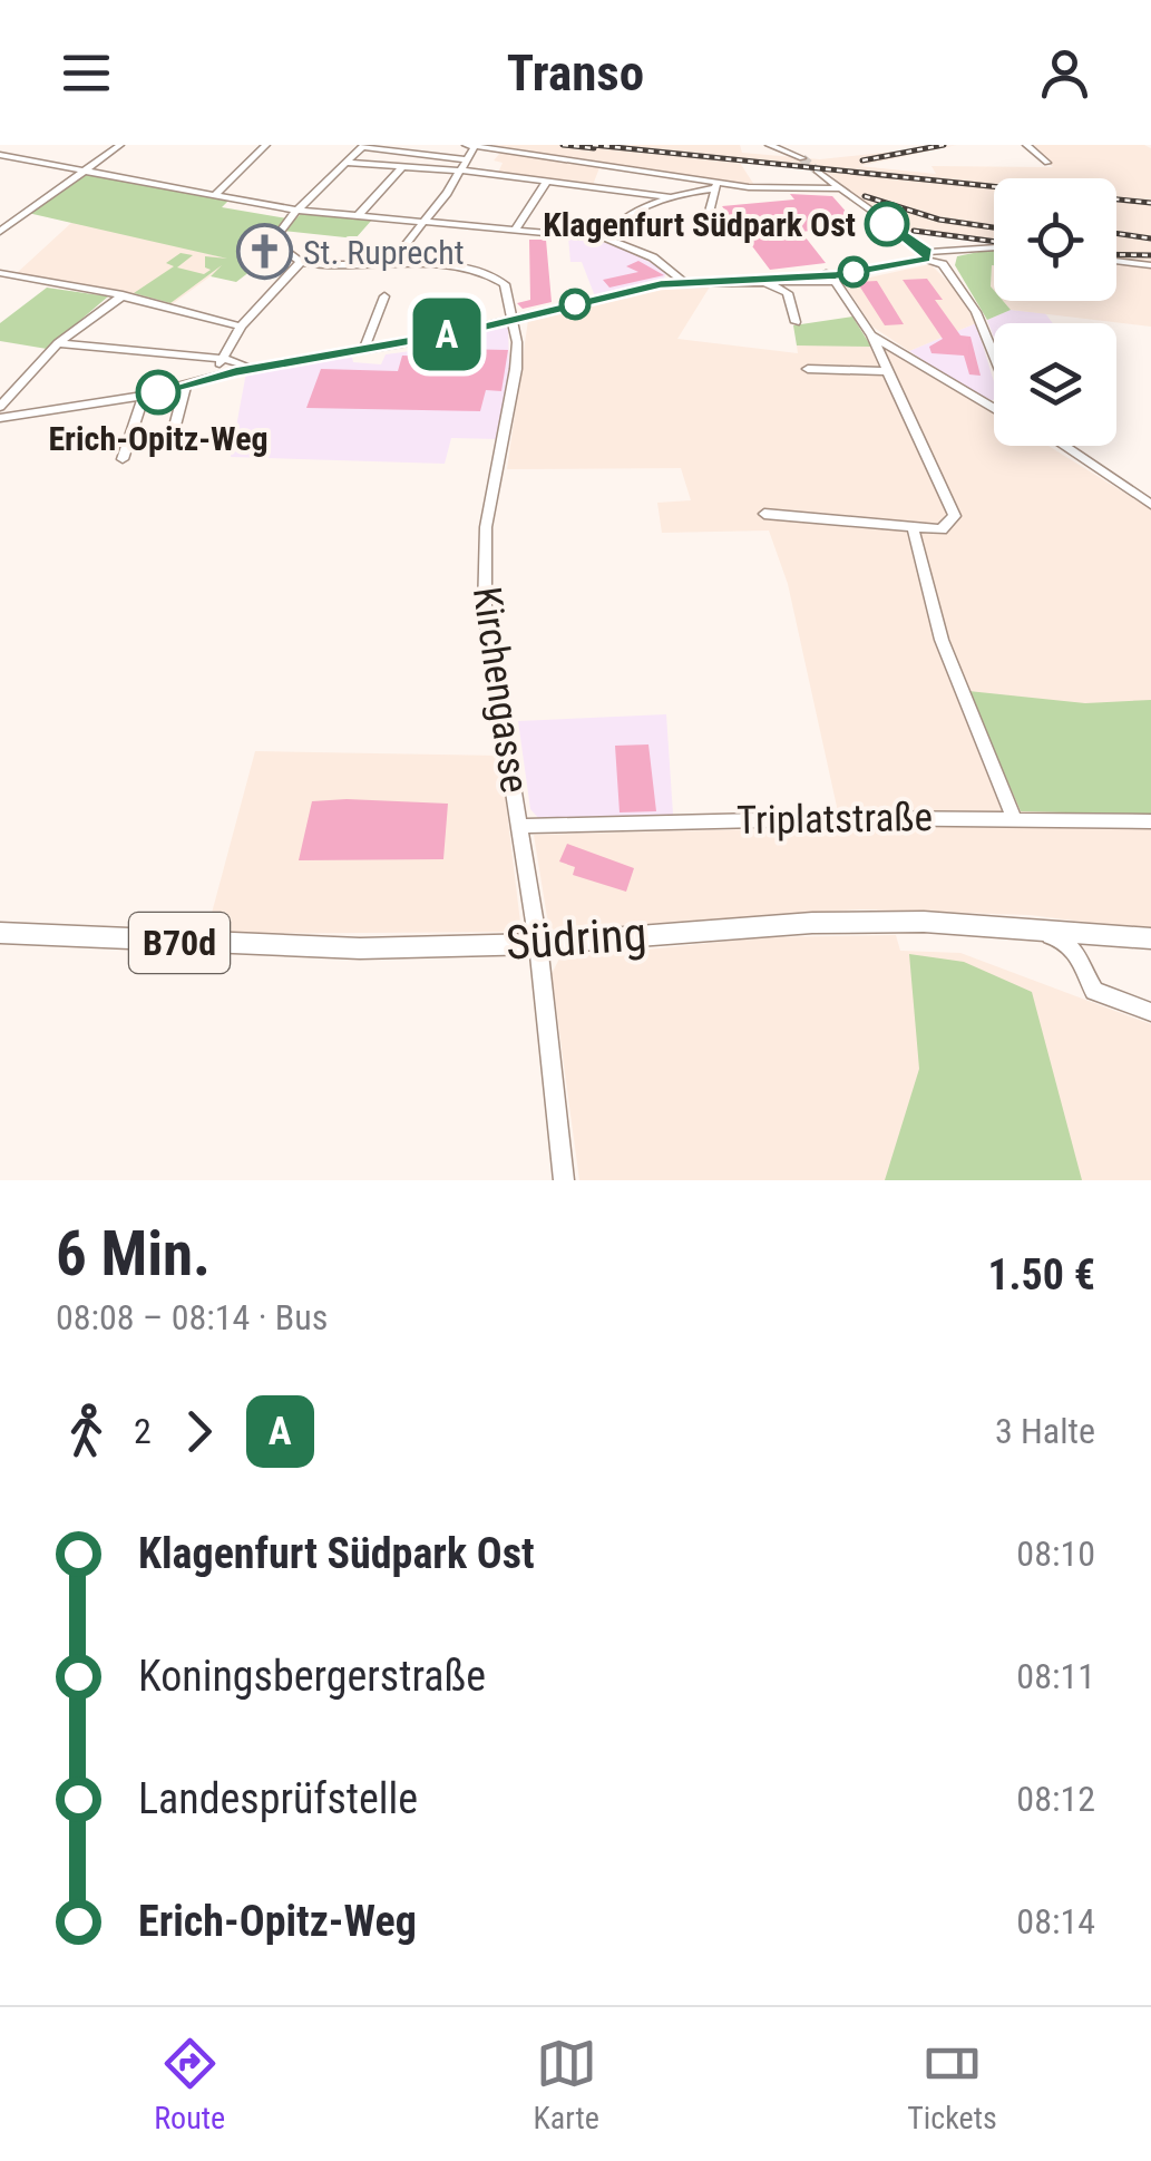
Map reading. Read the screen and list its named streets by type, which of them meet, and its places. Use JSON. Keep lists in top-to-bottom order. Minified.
{"streets":{"main road":["Südring","B70d"],"street":["Kirchengasse","Triplatstraße"]},"crossings":[["Kirchengasse","Triplatstraße"],["Kirchengasse","Südring"]],"places":{"other":["Klagenfurt Südpark Ost","Erich-Opitz-Weg"],"church":["St. Ruprecht"]},"lines":["bus line A"],"page":{"header":"Transo","on_map":"A","heading":["6 Min.","08:08 – 08:14 · Bus","1.50 €"],"legs":["2","A","3 Halte"],"list":[{"name":"Klagenfurt Südpark Ost","value":"08:10"},{"name":"Koningsbergerstraße","value":"08:11"},{"name":"Landesprüfstelle","value":"08:12"},{"name":"Erich-Opitz-Weg","value":"08:14"}],"tabs":["Route","Karte","Tickets"]}}
